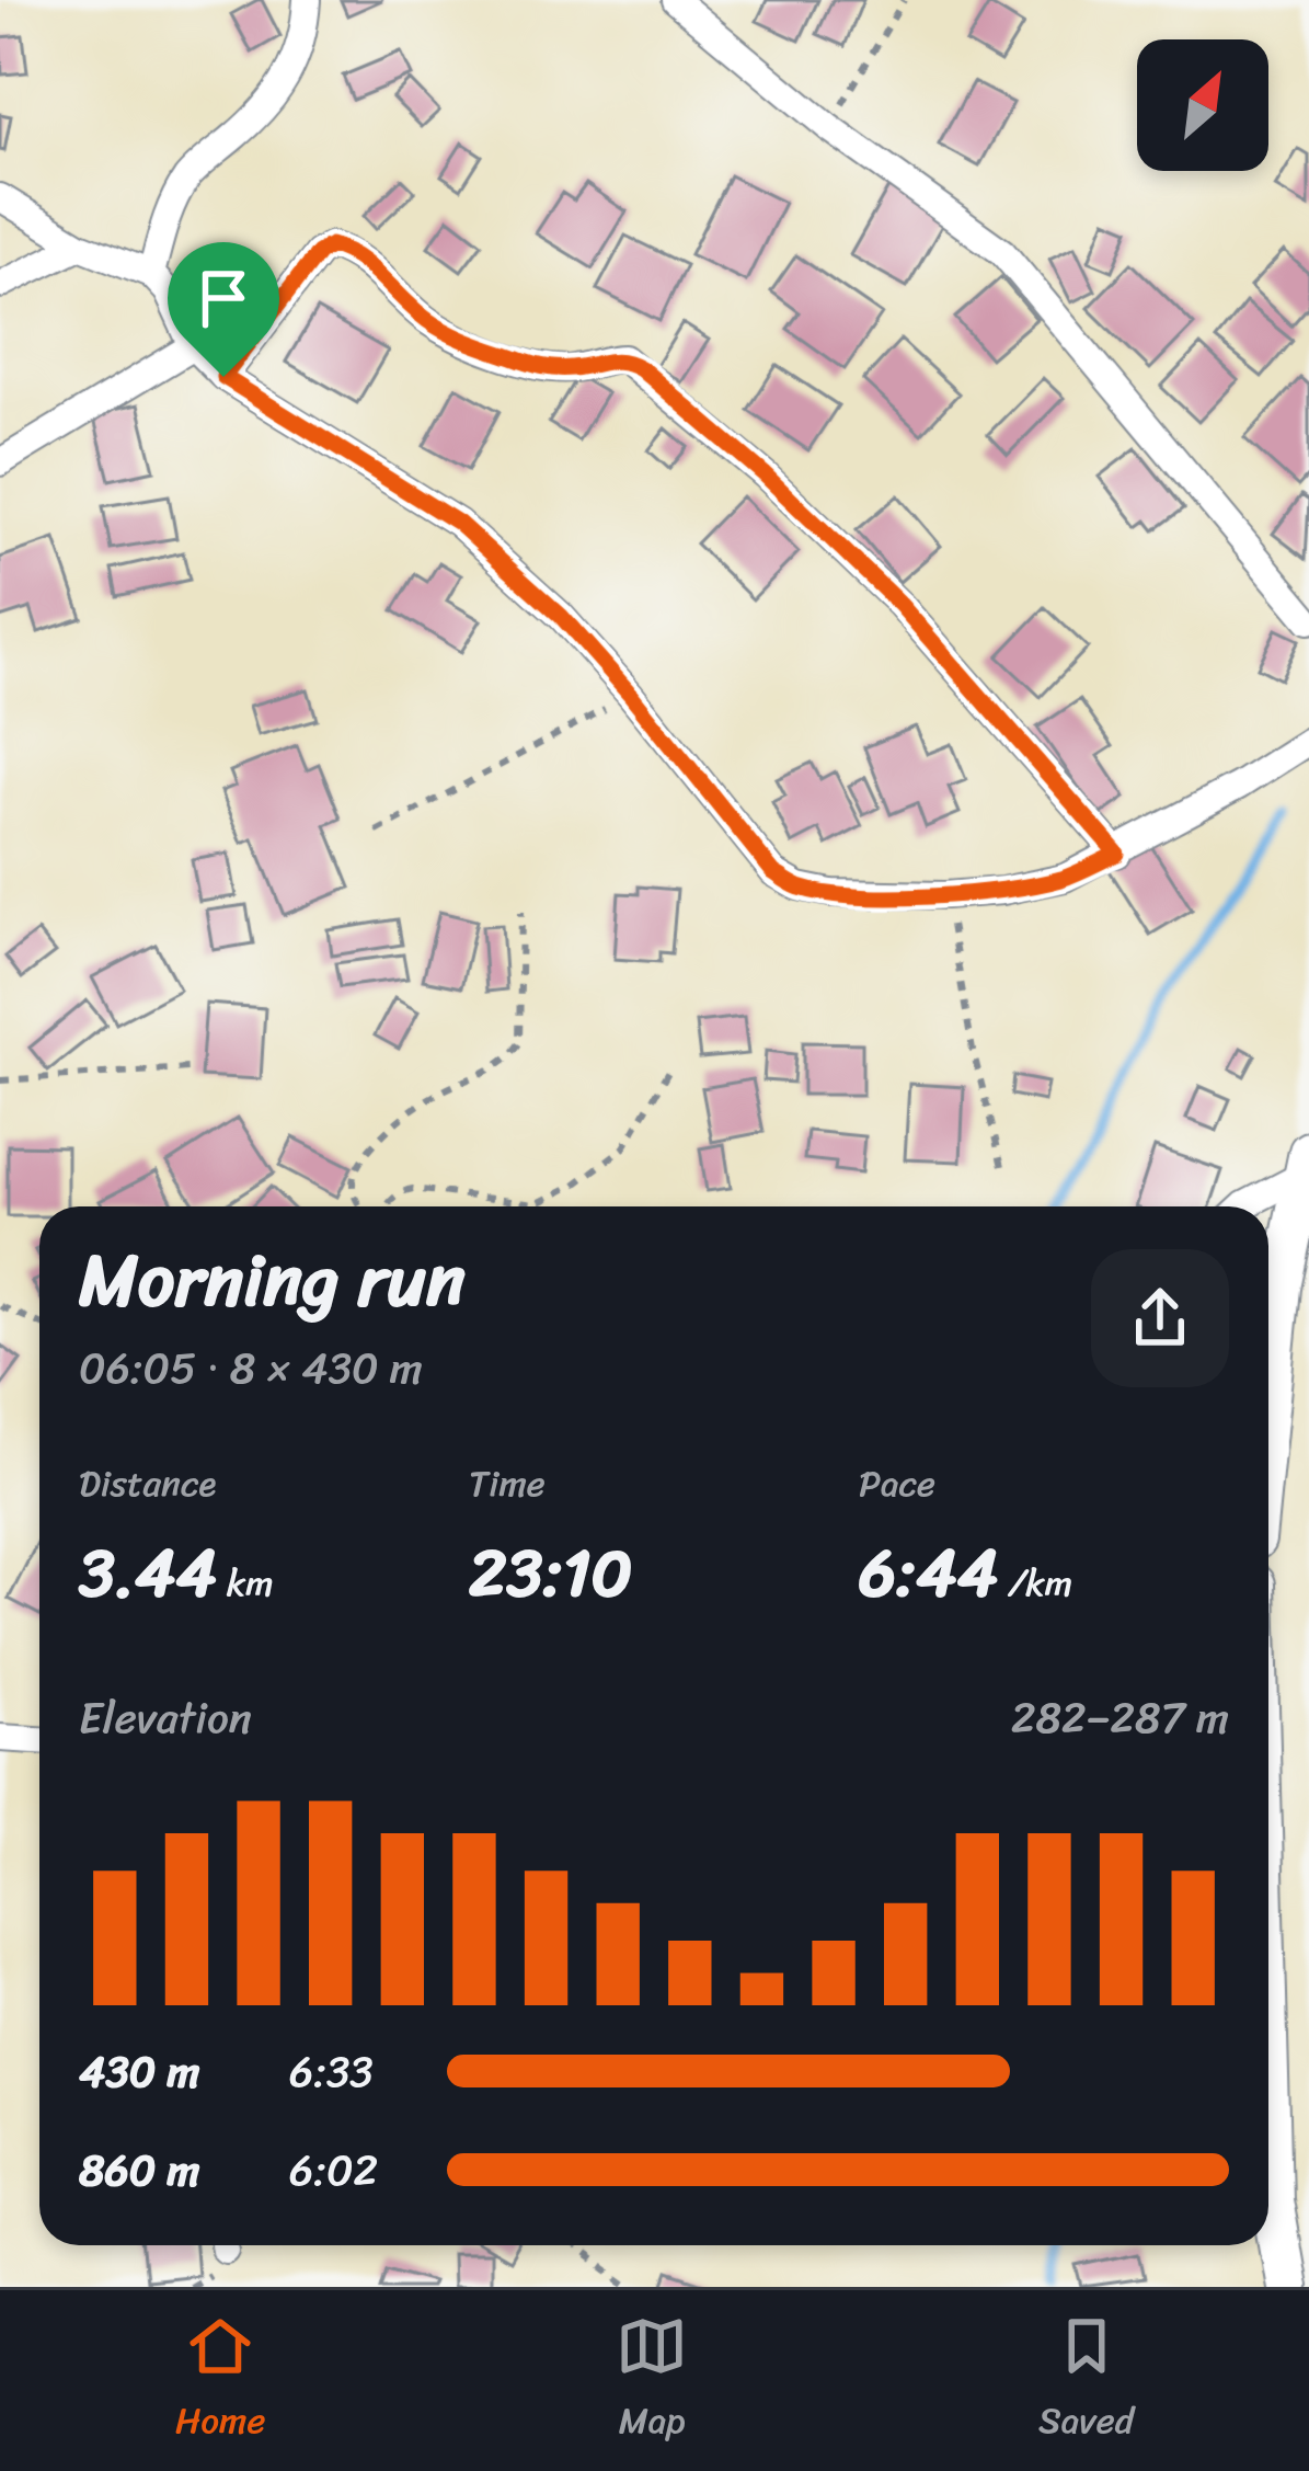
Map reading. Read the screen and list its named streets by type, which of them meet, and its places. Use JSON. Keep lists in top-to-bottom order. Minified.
{"north":"top right","page":{"heading":["Morning run","06:05 · 8 × 430 m"],"stats":[["Distance","3.44 km"],["Time","23:10"],["Pace","6:44 /km"]],"chart":["Elevation","282–287 m"],"list":[{"name":"430 m","note":"6:33"},{"name":"860 m","note":"6:02"}],"tabs":["Home","Map","Saved"]}}
